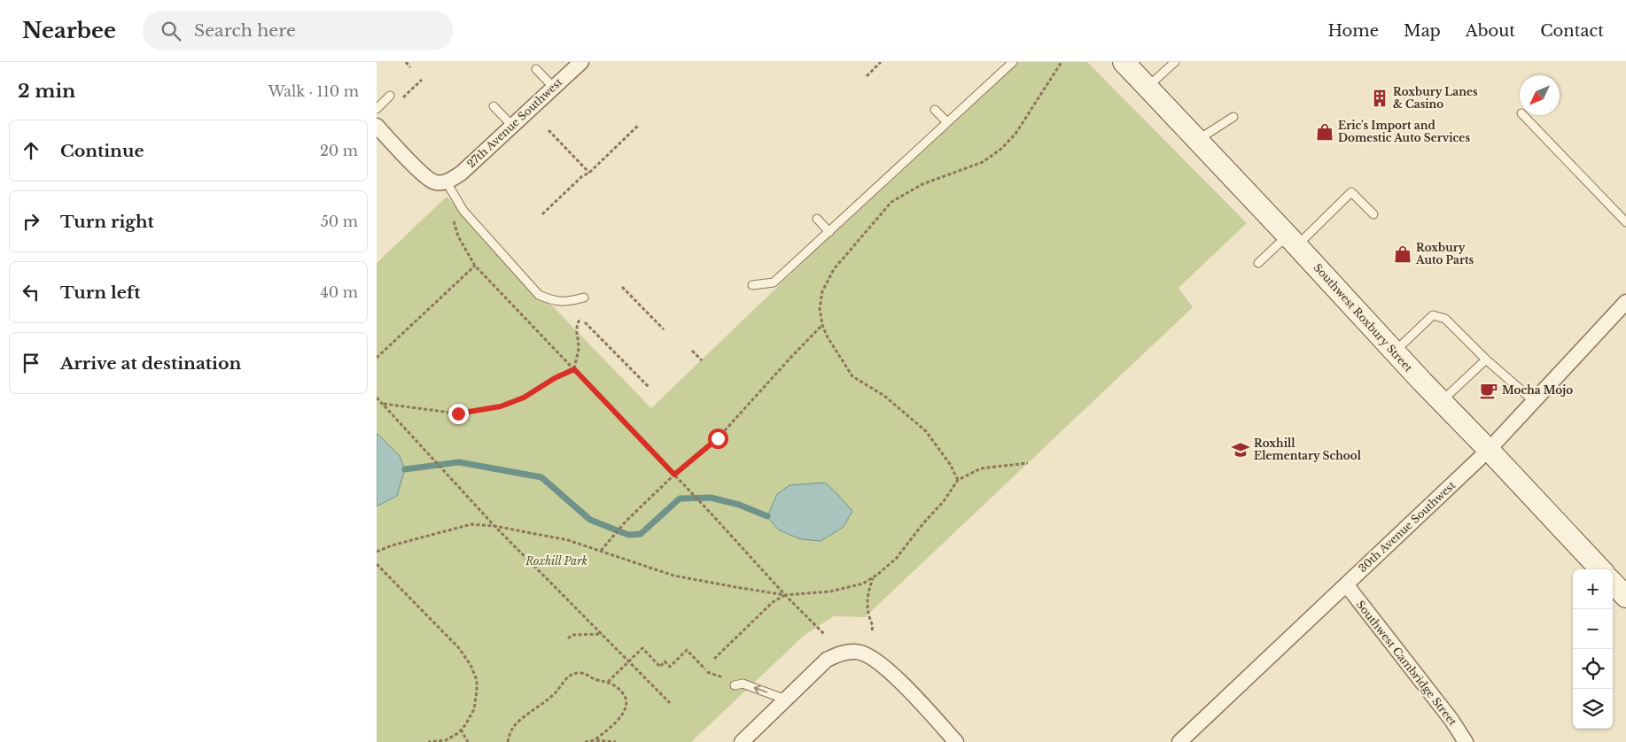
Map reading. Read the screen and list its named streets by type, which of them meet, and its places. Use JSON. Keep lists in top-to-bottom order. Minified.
{"streets":{"main road":["Southwest Roxbury Street"],"street":["27th Avenue Southwest","30th Avenue Southwest","Southwest Cambridge Street"]},"crossings":[["Southwest Roxbury Street","30th Avenue Southwest"],["30th Avenue Southwest","Southwest Cambridge Street"]],"parks":["Roxhill Park"],"places":{"building":["Roxbury Lanes & Casino"],"shop":["Eric's Import and Domestic Auto Services","Roxbury Auto Parts"],"cafe":["Mocha Mojo"],"school or university":["Roxhill Elementary School"]},"north":"bottom left","page":{"header":"Nearbee","search":"Search here","nav":["Home","Map","About","Contact"],"heading":["2 min","Walk · 110 m"],"list":[["Continue","20 m"],["Turn right","50 m"],["Turn left","40 m"],"Arrive at destination"],"map_buttons":["+","−"]}}
